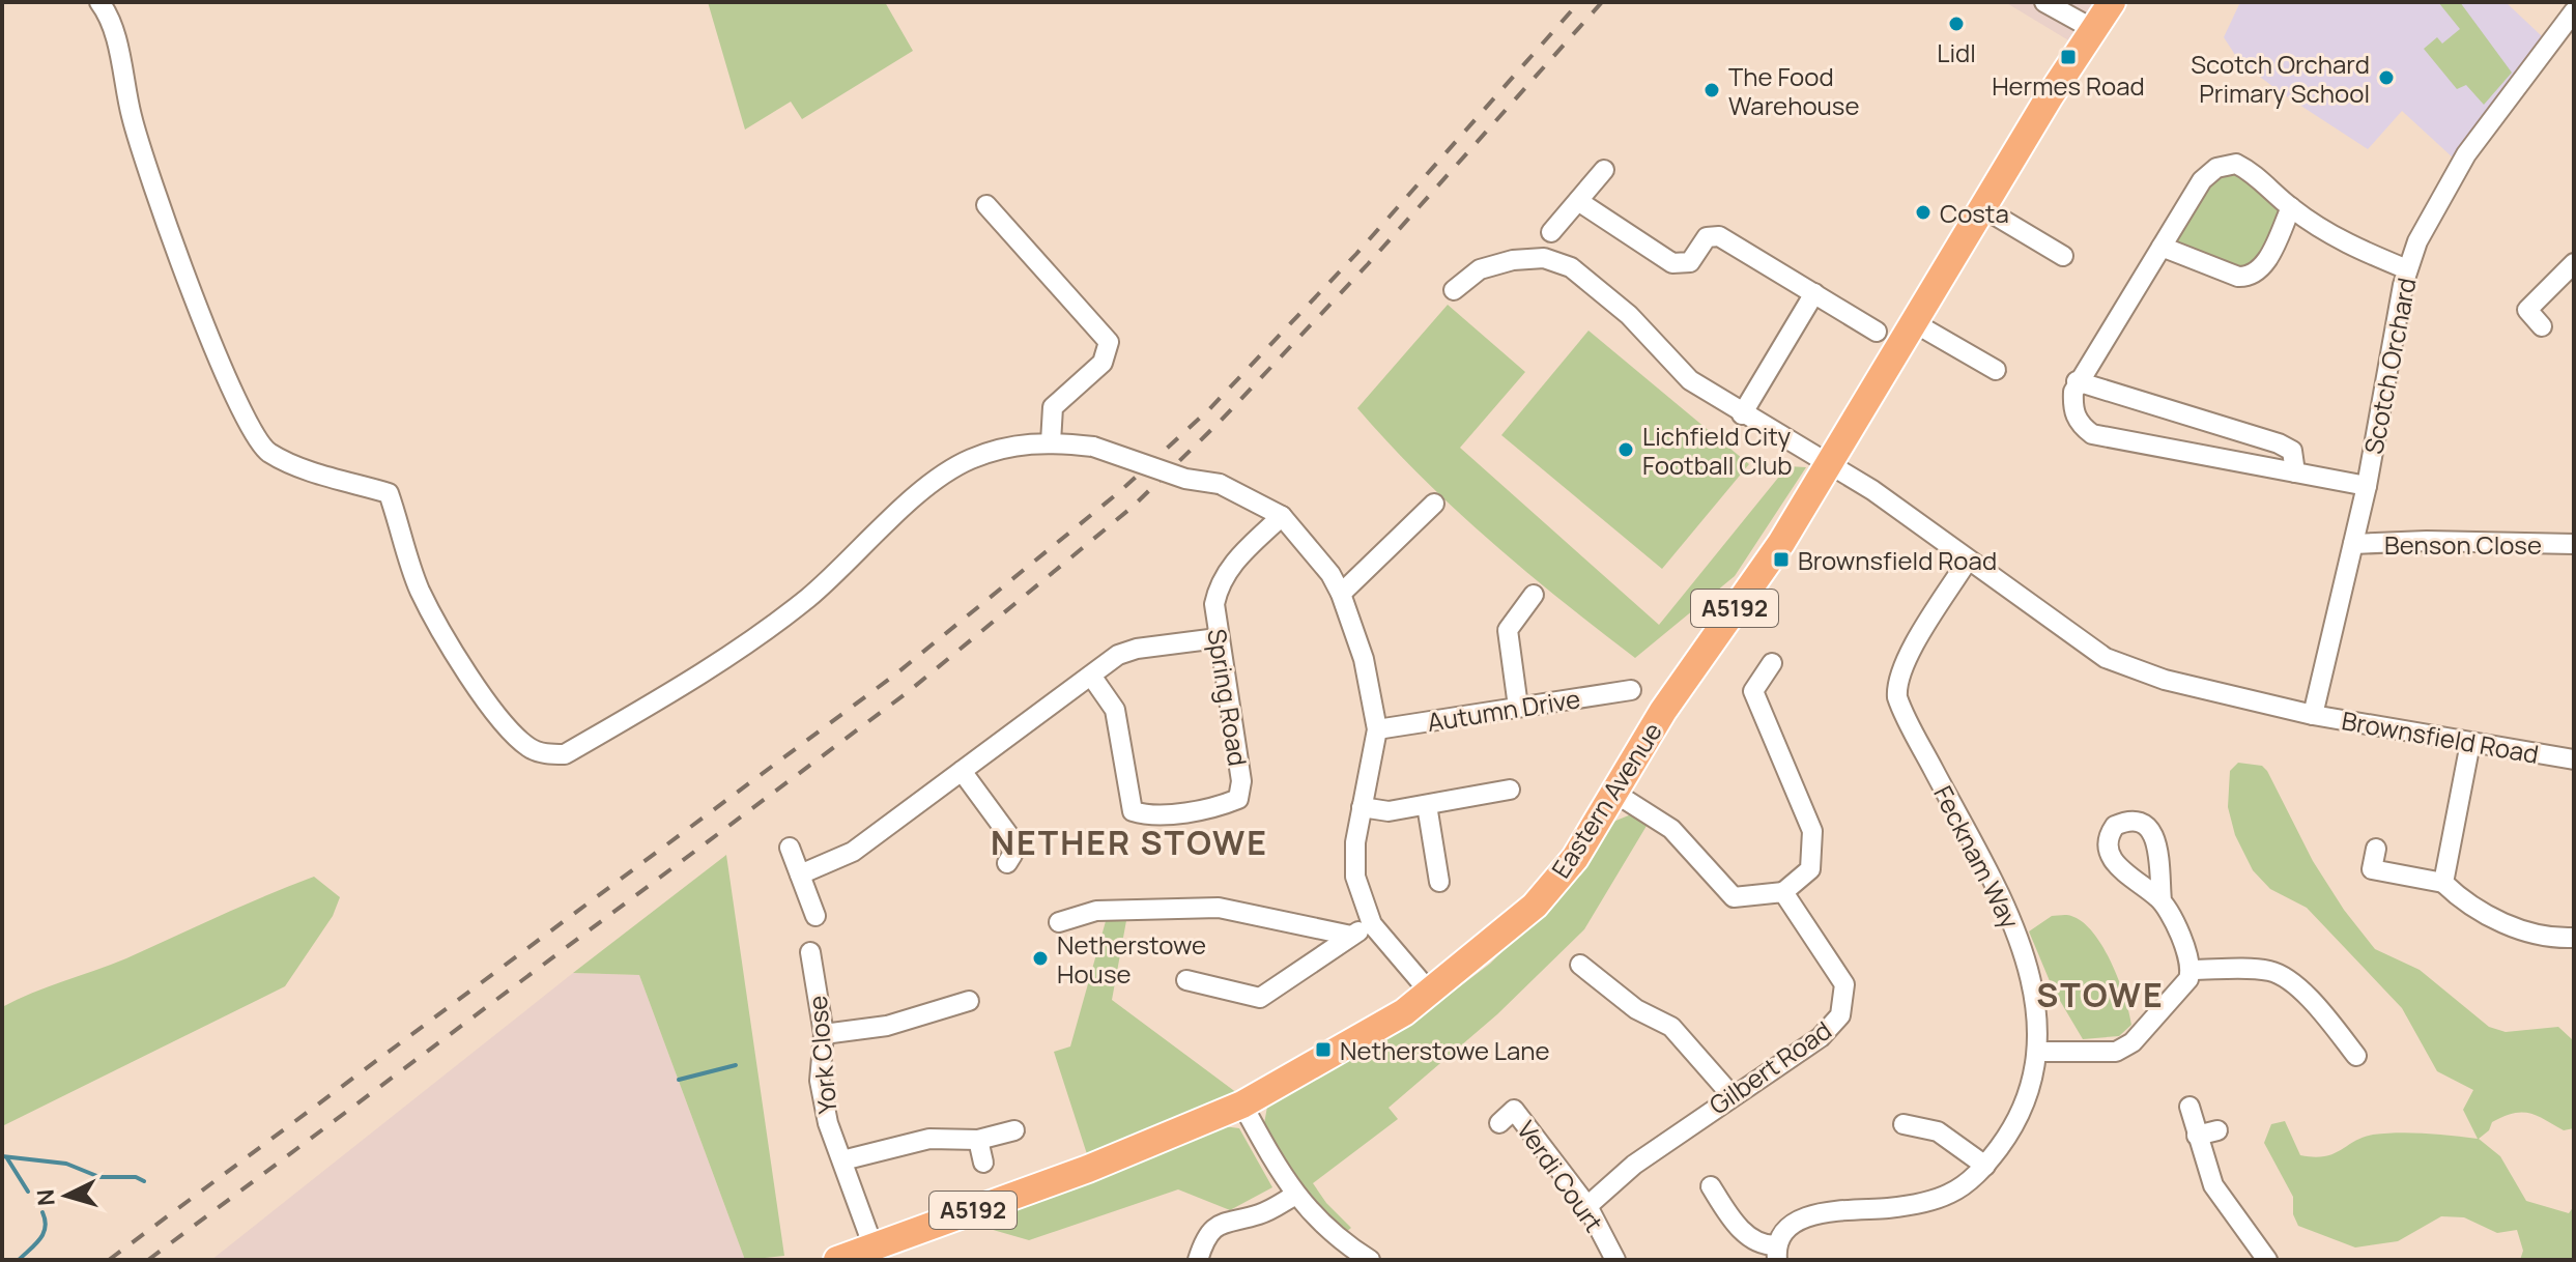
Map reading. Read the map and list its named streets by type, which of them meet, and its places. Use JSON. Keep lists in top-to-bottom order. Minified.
{"streets":{"highway":["A5192","Eastern Avenue"],"street":["Scotch Orchard","Benson Close","Spring Road","Autumn Drive","Brownsfield Road","Fecknam Way","York Close","Gilbert Road","Verdi Court"]},"crossings":[["Scotch Orchard","Benson Close"],["Scotch Orchard","Brownsfield Road"],["Brownsfield Road","Eastern Avenue"],["Brownsfield Road","Fecknam Way"],["Eastern Avenue","York Close"],["Gilbert Road","Verdi Court"]],"districts":["NETHER STOWE","STOWE"],"places":{"other":["Lidl","Scotch Orchard Primary School","The Food Warehouse","Costa","Lichfield City Football Club","Netherstowe House"],"transit":["Hermes Road","Brownsfield Road","Netherstowe Lane"]},"north":"left"}
